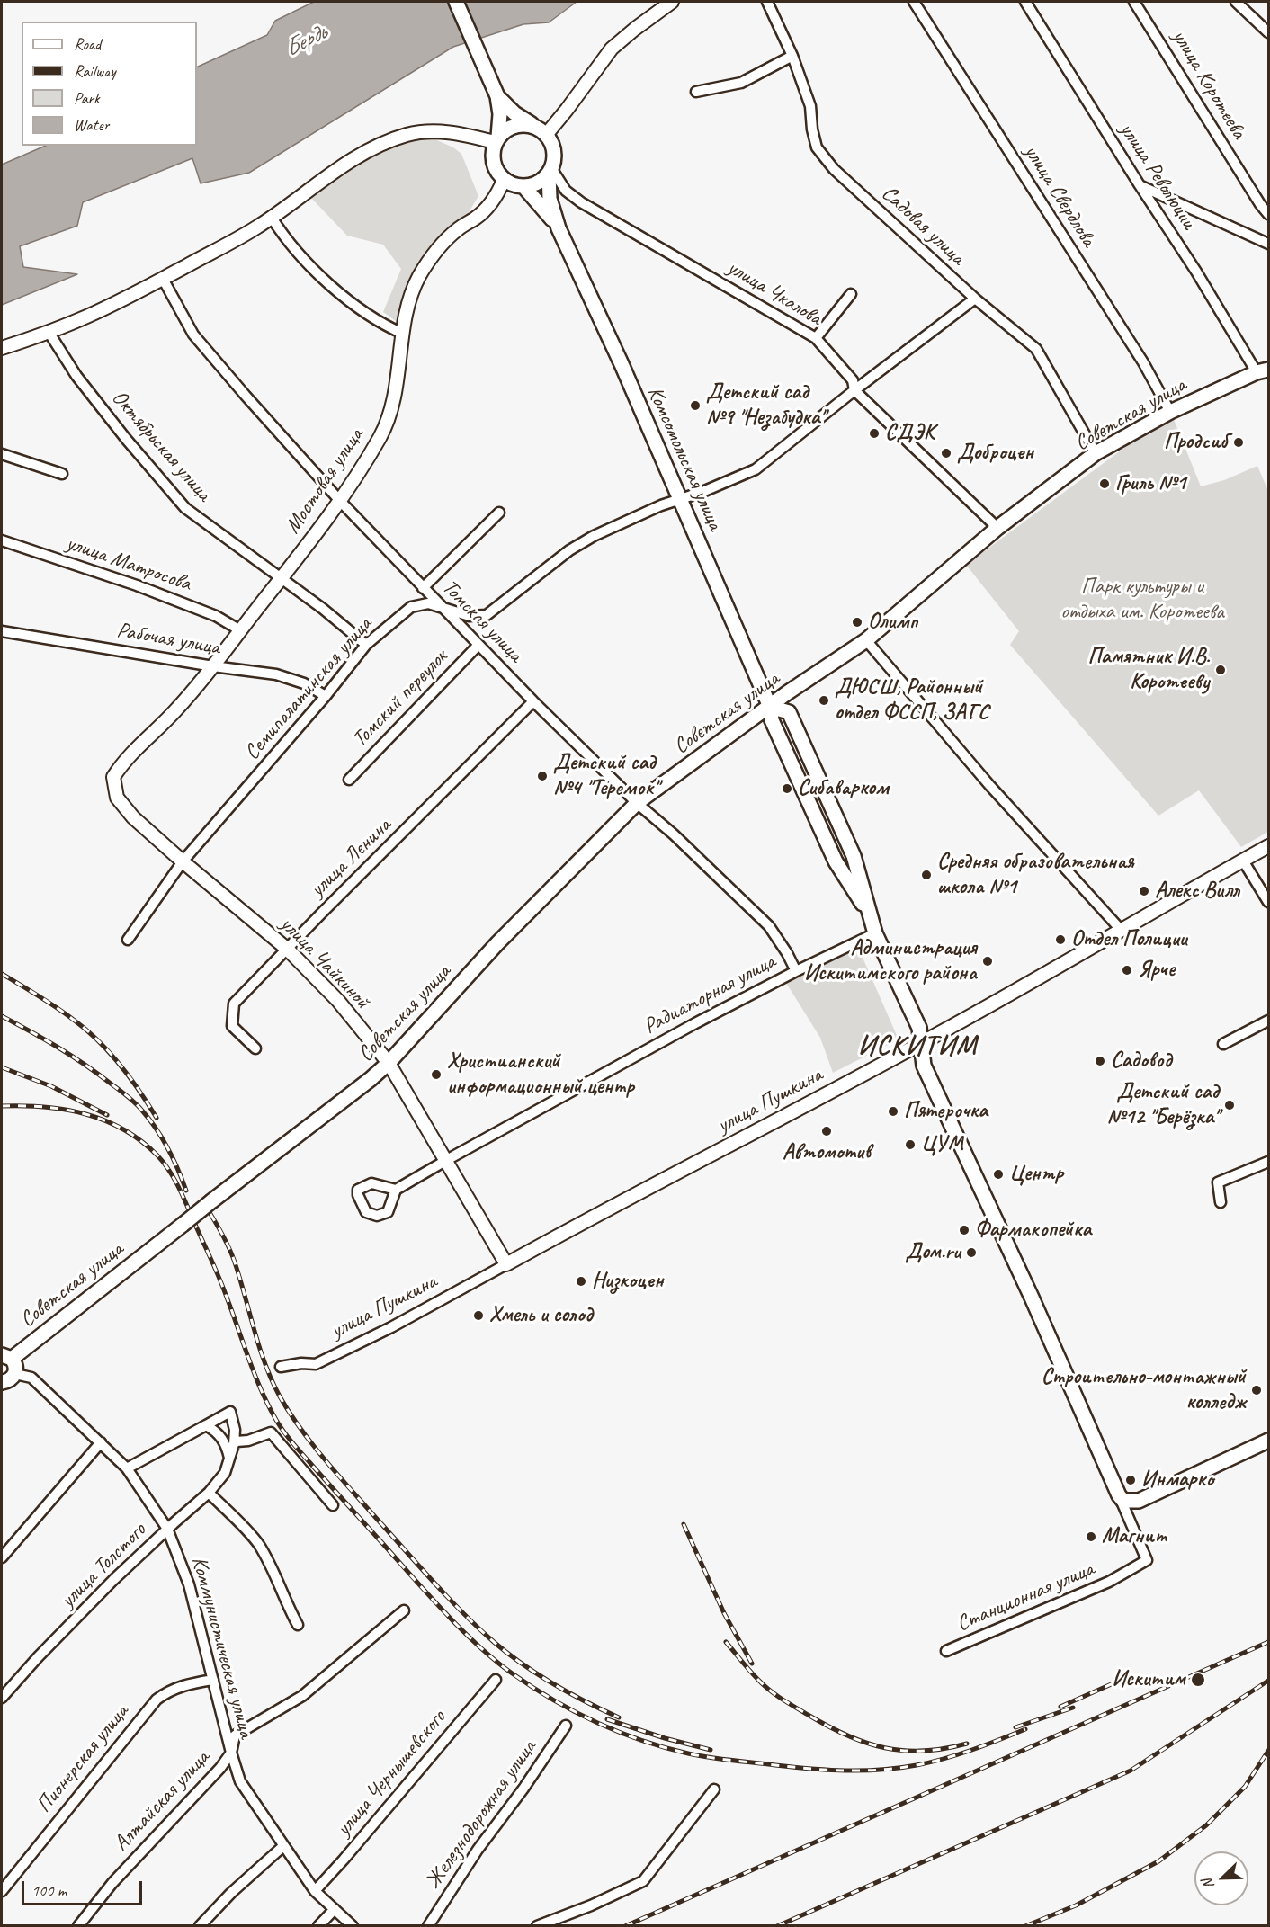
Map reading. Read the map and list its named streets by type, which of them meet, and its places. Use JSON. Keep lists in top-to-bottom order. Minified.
{"streets":{"main road":["Советская улица","Комсомольская улица"],"street":["улица Коротеева","улица Революции","улица Свердлова","Садовая улица","улица Чкалова","Октябрьская улица","Мостовая улица","улица Матросова","Томская улица","Рабочая улица","Семипалатинская улица","Томский переулок","улица Ленина","улица Чайкиной","Радиаторная улица","улица Пушкина","улица Толстого","Станционная улица","Коммунистическая улица","Пионерская улица","улица Чернышевского","Алтайская улица","Железнодорожная улица"]},"crossings":[["улица Революции","Советская улица"],["улица Свердлова","Советская улица"],["Садовая улица","Советская улица"],["Садовая улица","Семипалатинская улица"],["улица Чкалова","Советская улица"],["улица Чкалова","Комсомольская улица"],["улица Чкалова","Мостовая улица"],["улица Чкалова","Семипалатинская улица"],["Советская улица","Комсомольская улица"],["Советская улица","Томская улица"],["Советская улица","улица Чайкиной"],["Октябрьская улица","Мостовая улица"],["Октябрьская улица","Семипалатинская улица"],["Комсомольская улица","Мостовая улица"],["Комсомольская улица","Семипалатинская улица"],["Комсомольская улица","Радиаторная улица"],["Комсомольская улица","улица Пушкина"],["Комсомольская улица","Станционная улица"],["Мостовая улица","улица Матросова"],["Мостовая улица","Томская улица"],["Мостовая улица","Рабочая улица"],["Мостовая улица","улица Чайкиной"],["Томская улица","Семипалатинская улица"],["Томская улица","Томский переулок"],["Томская улица","улица Ленина"],["Томская улица","Радиаторная улица"],["Рабочая улица","Семипалатинская улица"],["Семипалатинская улица","улица Чайкиной"],["улица Ленина","улица Чайкиной"],["улица Чайкиной","Радиаторная улица"],["улица Чайкиной","улица Пушкина"],["улица Толстого","Коммунистическая улица"],["Коммунистическая улица","Пионерская улица"],["Коммунистическая улица","улица Чернышевского"],["Коммунистическая улица","Алтайская улица"]],"districts":["ИСКИТИМ"],"water":["Бердь"],"parks":["Парк культуры и отдыха им. Коротеева"],"places":["Детский сад №9 \"Незабудка\"","СДЭК","Продсиб","Доброцен","Гриль №1","Олимп","Памятник И.В. Коротееву","ДЮСШ, Районный отдел ФССП, ЗАГС","Детский сад №4 \"Теремок\"","Сибаварком","Средняя образовательная школа №1","Алекс Вилл","Отдел Полиции","Администрация Искитимского района","Ярче","Садовод","Христианский информационный центр","Детский сад №12 \"Берёзка\"","Пятерочка","Автомотив","ЦУМ","Центр","Фармакопейка","Дом.ru","Низкоцен","Хмель и солод","Строительно-монтажный колледж","Инмарко","Магнит","Искитим"],"legend":["Road","Railway","Park","Water"],"scale_bar":"100 m","north":"bottom left"}
